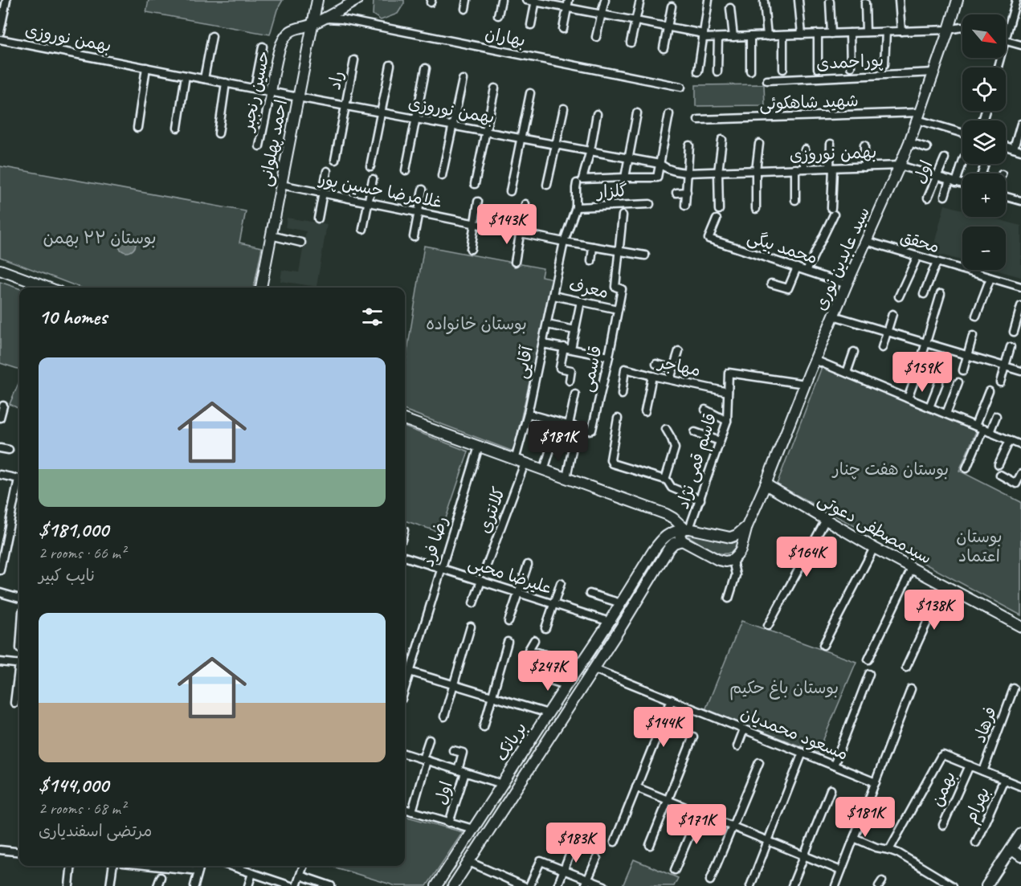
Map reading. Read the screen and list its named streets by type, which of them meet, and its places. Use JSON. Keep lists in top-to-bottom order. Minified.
{"streets":{"main road":["حسین رنجبر","احمد پهلوانی","سید عابدین نوری","سیدمصطفی دعوتی","بریانک"],"street":["بهاران","بهمن نوروزی","پوراحمدی","راد","شهید شاهکوئی","اول","غلامرضا حسین پور","گلزار","محقق","محمد بیگی","معرف","آقایی","مهاجر","قاسمی","قاسم قمی نژاد","کلانتری","رضا فرد","علیرضا محبی","فرهاد","مسعود محمدیان","بهمن","بهرام"]},"crossings":[["بهاران","حسین رنجبر"],["بهمن نوروزی","راد"],["بهمن نوروزی","حسین رنجبر"],["بهمن نوروزی","احمد پهلوانی"],["بهمن نوروزی","اول"],["بهمن نوروزی","سید عابدین نوری"],["بهمن نوروزی","آقایی"],["پوراحمدی","سید عابدین نوری"],["حسین رنجبر","احمد پهلوانی"],["شهید شاهکوئی","سید عابدین نوری"],["احمد پهلوانی","غلامرضا حسین پور"],["غلامرضا حسین پور","آقایی"],["غلامرضا حسین پور","قاسمی"],["گلزار","آقایی"],["محقق","سید عابدین نوری"],["محمد بیگی","سید عابدین نوری"],["سید عابدین نوری","قاسم قمی نژاد"],["سید عابدین نوری","سیدمصطفی دعوتی"],["معرف","آقایی"],["معرف","قاسمی"],["آقایی","قاسمی"],["آقایی","کلانتری"],["مهاجر","قاسم قمی نژاد"],["قاسم قمی نژاد","بریانک"],["رضا فرد","علیرضا محبی"],["علیرضا محبی","بریانک"],["مسعود محمدیان","بریانک"]],"parks":["بوستان ۲۲ بهمن","بوستان خانواده","بوستان هفت چنار","بوستان اعتماد","بوستان باغ حکیم"],"north":"bottom right","page":{"map_buttons":["+","−"],"price":["$143K","$159K","$181K","$164K","$138K","$247K","$144K","$181K","$171K","$183K"],"heading":"10 homes","list":[{"name":"$181,000","note":"2 rooms · 66 m² · نایب کبیر"},{"name":"$144,000","note":"2 rooms · 68 m² · مرتضی اسفندیاری"}]}}
